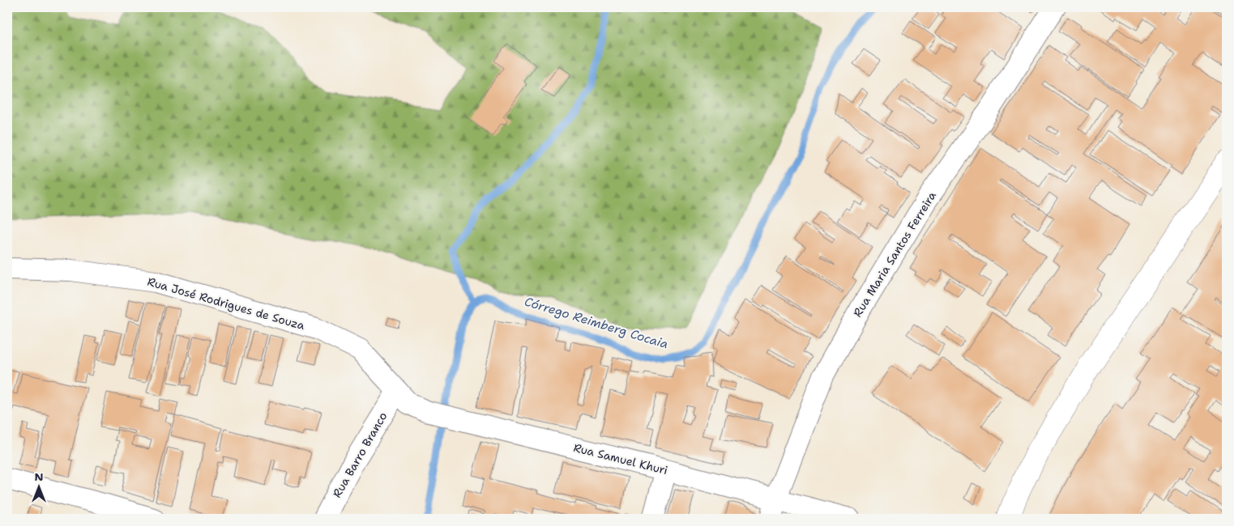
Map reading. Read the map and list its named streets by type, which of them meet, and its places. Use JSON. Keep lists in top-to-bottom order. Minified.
{"streets":{"street":["Rua Maria Santos Ferreira","Rua José Rodrigues de Souza","Rua Barro Branco","Rua Samuel Khuri"]},"crossings":[["Rua Maria Santos Ferreira","Rua Samuel Khuri"],["Rua José Rodrigues de Souza","Rua Barro Branco"],["Rua José Rodrigues de Souza","Rua Samuel Khuri"],["Rua Barro Branco","Rua Samuel Khuri"]],"water":["Córrego Reimberg Cocaia"],"north":"top"}
